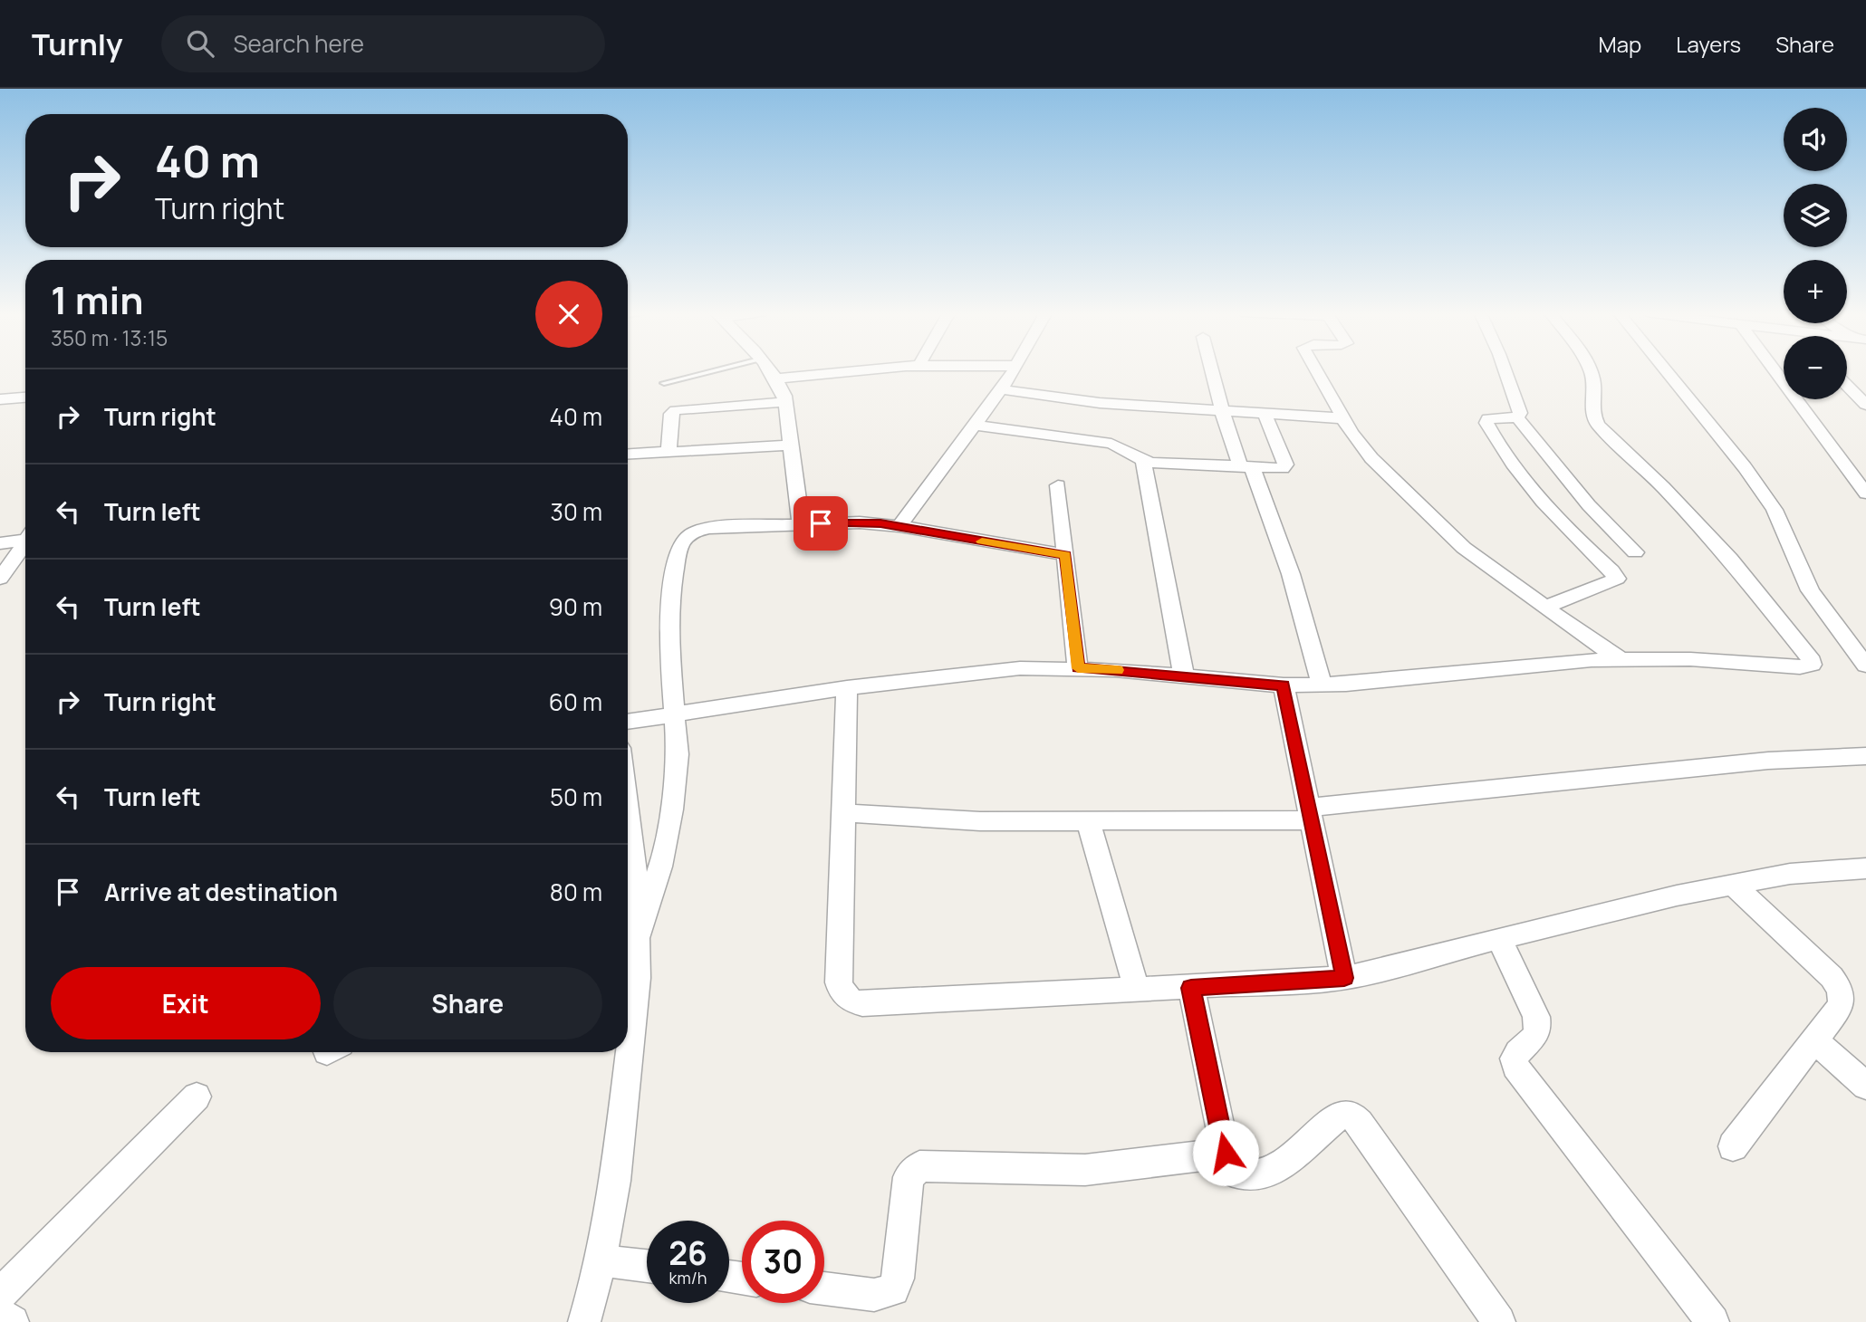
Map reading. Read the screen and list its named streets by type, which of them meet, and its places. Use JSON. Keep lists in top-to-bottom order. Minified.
{"page":{"header":"Turnly","search":"Search here","nav":["Map","Layers","Share"],"map_buttons":["+","−"],"turn":["40 m","Turn right"],"heading":["1 min","350 m · 13:15"],"list":[{"name":"Turn right","value":"40 m"},{"name":"Turn left","value":"30 m"},{"name":"Turn left","value":"90 m"},{"name":"Turn right","value":"60 m"},{"name":"Turn left","value":"50 m"},{"name":"Arrive at destination","value":"80 m"}],"buttons":["Exit","Share"],"speed":"26 km/h","limit":"30"}}
